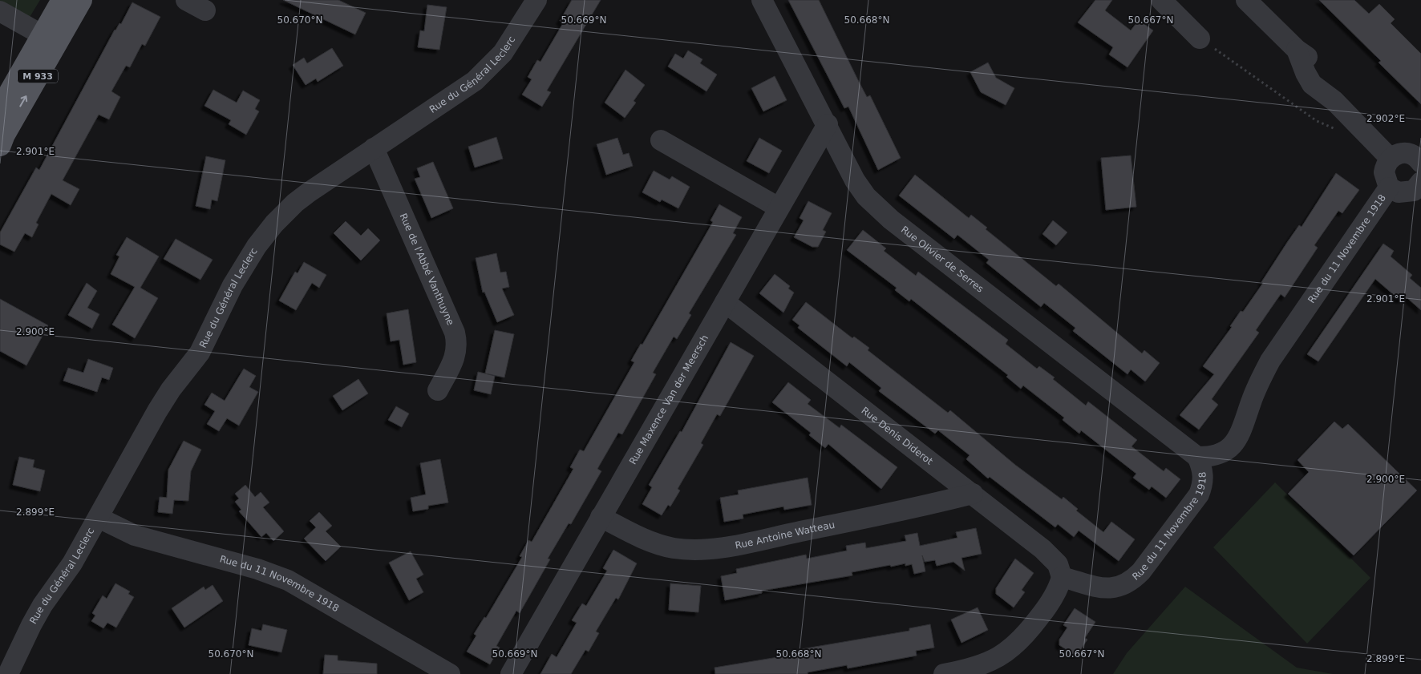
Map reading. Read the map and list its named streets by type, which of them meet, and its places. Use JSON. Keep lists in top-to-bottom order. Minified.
{"streets":{"main road":["M 933"],"street":["Rue du Général Leclerc","Rue du 11 Novembre 1918","Rue Olivier de Serres","Rue de l'Abbé Vanthuyne","Rue Maxence Van der Meersch","Rue Denis Diderot","Rue Antoine Watteau"]},"crossings":[["Rue du Général Leclerc","Rue du 11 Novembre 1918"],["Rue du Général Leclerc","Rue de l'Abbé Vanthuyne"],["Rue du 11 Novembre 1918","Rue Olivier de Serres"],["Rue du 11 Novembre 1918","Rue Denis Diderot"],["Rue Olivier de Serres","Rue Maxence Van der Meersch"],["Rue Maxence Van der Meersch","Rue Denis Diderot"],["Rue Maxence Van der Meersch","Rue Antoine Watteau"],["Rue Denis Diderot","Rue Antoine Watteau"]],"coordinates":["50.670°N","50.669°N","50.668°N","50.667°N","2.902°E","2.901°E","2.900°E","2.899°E"]}
